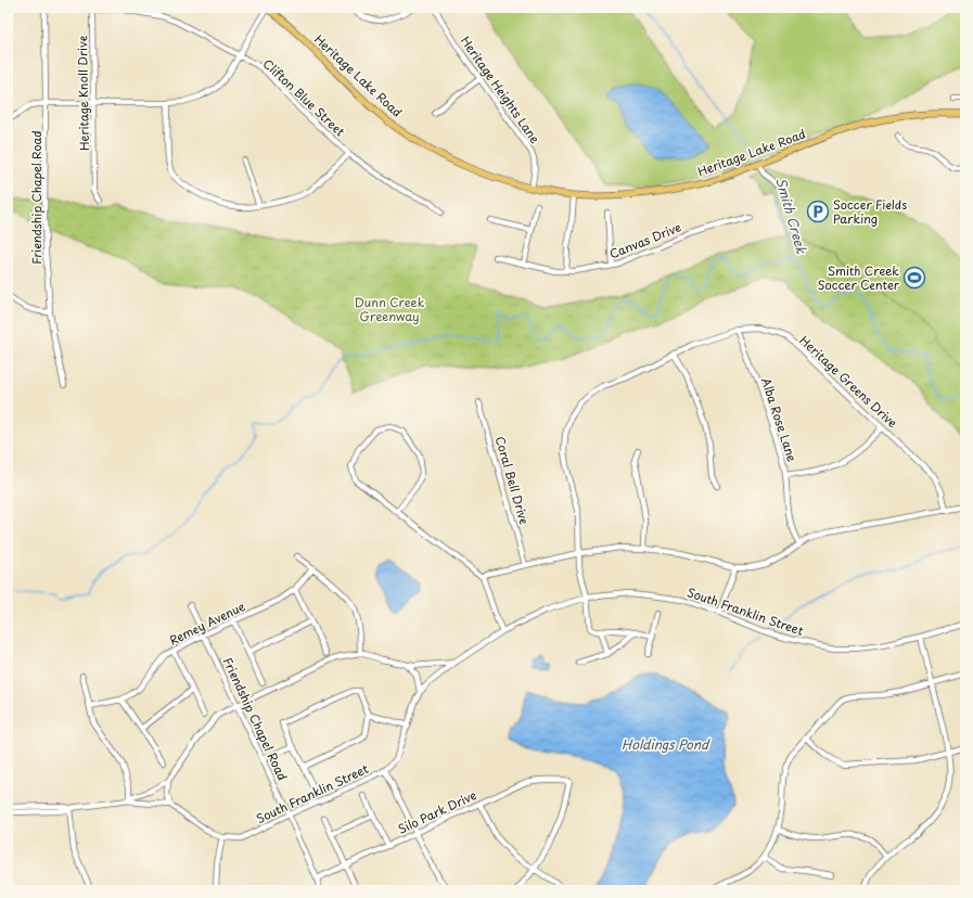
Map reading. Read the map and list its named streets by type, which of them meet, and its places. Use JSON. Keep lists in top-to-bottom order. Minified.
{"streets":{"main road":["Heritage Lake Road"],"street":["Heritage Heights Lane","Heritage Knoll Drive","Clifton Blue Street","Friendship Chapel Road","Canvas Drive","Heritage Greens Drive","Alba Rose Lane","Coral Bell Drive","South Franklin Street","Remey Avenue","Silo Park Drive"]},"crossings":[["Heritage Lake Road","Heritage Heights Lane"],["Heritage Knoll Drive","Clifton Blue Street"],["Friendship Chapel Road","South Franklin Street"],["Friendship Chapel Road","Remey Avenue"],["Friendship Chapel Road","Silo Park Drive"],["Heritage Greens Drive","Alba Rose Lane"],["Heritage Greens Drive","South Franklin Street"]],"water":["Smith Creek","Holdings Pond"],"parks":["Dunn Creek Greenway"],"places":{"parking":["Soccer Fields Parking"],"sports":["Smith Creek Soccer Center"]}}
